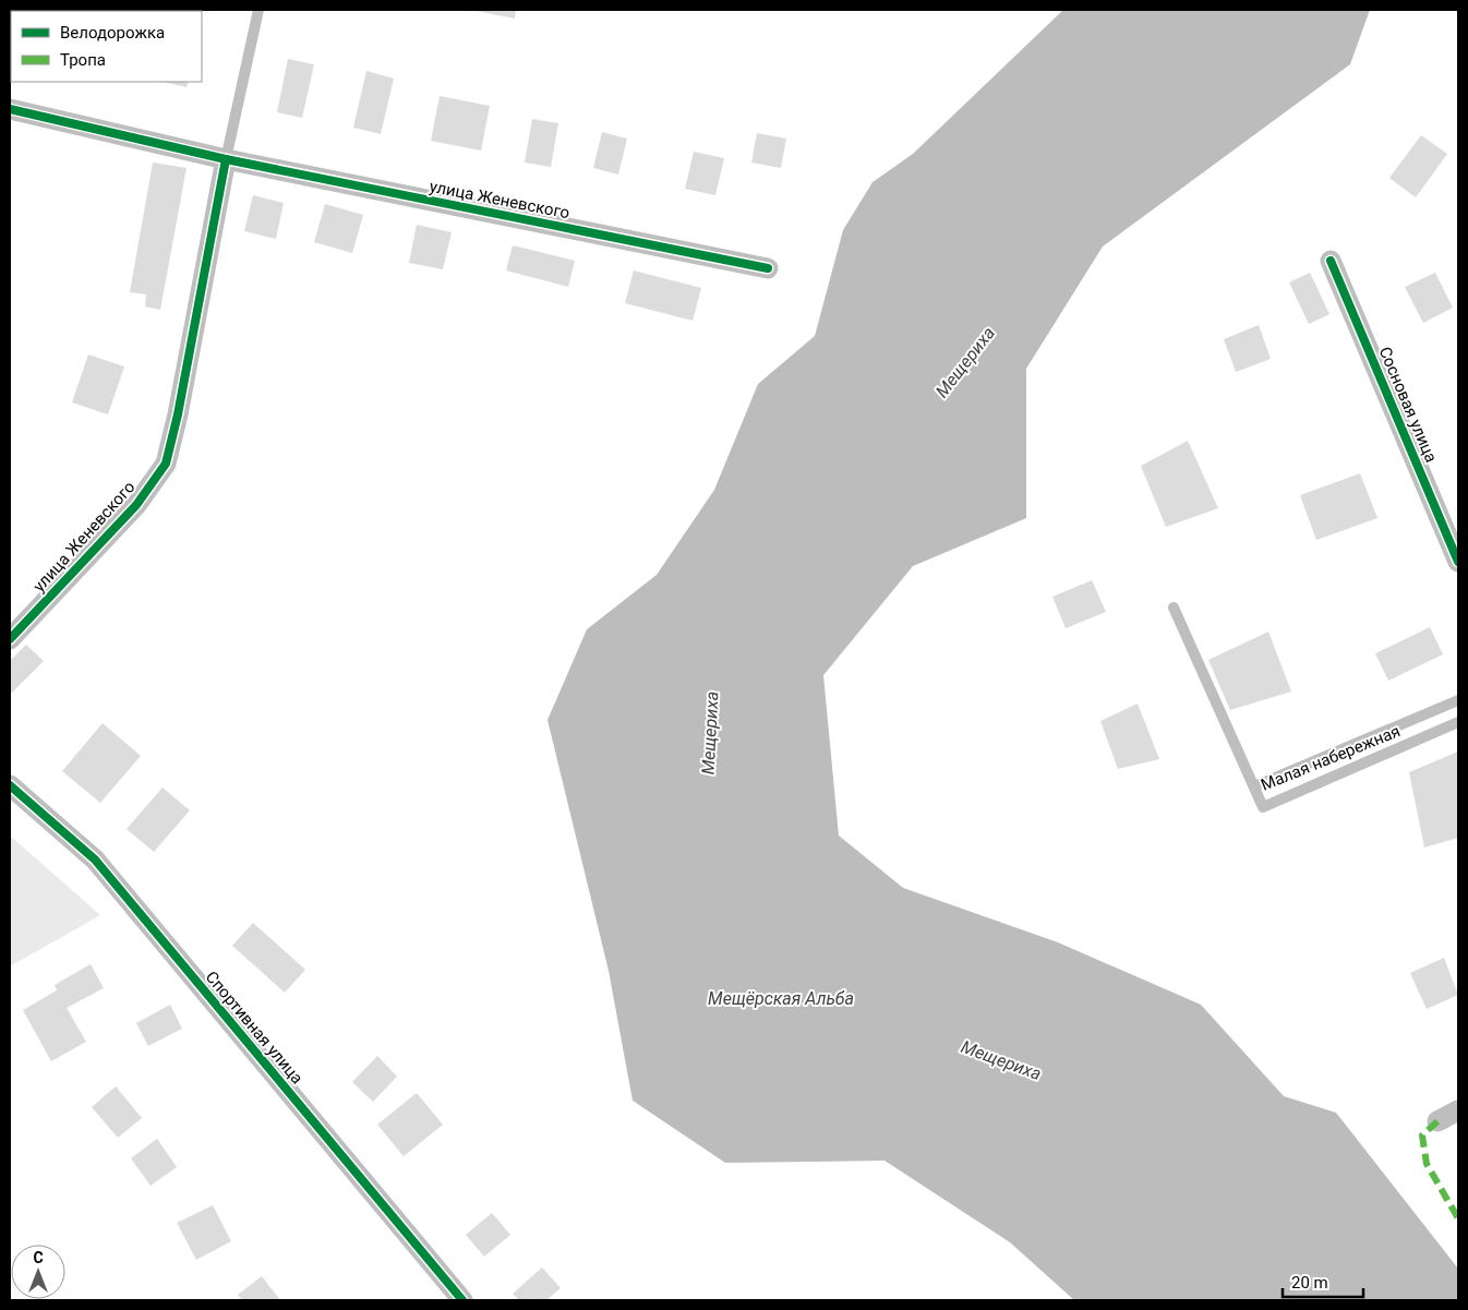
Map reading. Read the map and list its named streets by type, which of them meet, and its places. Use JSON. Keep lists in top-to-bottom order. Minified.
{"streets":{"street":["улица Женевского","Сосновая улица","Спортивная улица"],"lane":["Малая набережная"]},"water":["Мещериха","Мещёрская Альба"],"legend":["Велодорожка","Тропа"],"scale_bar":"20 m","north":"top"}
